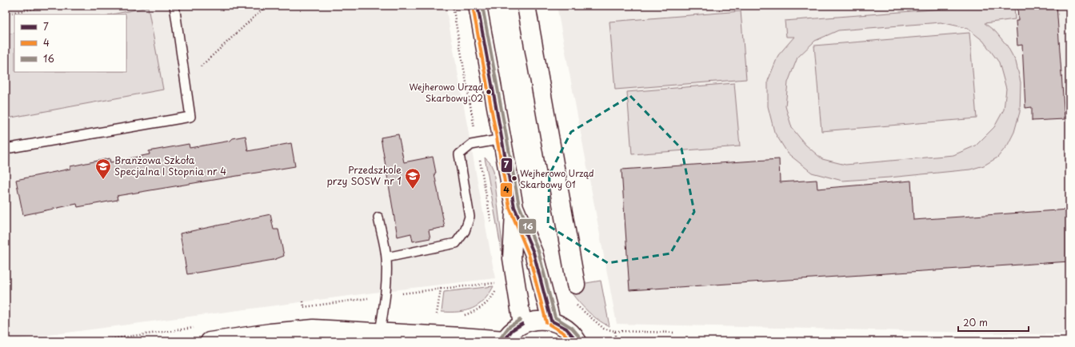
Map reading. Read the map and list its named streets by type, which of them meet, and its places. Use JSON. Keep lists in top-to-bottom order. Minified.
{"places":{"other":["Wejherowo Urząd Skarbowy 02","Wejherowo Urząd Skarbowy 01"],"school or university":["Branżowa Szkoła Specjalna I Stopnia nr 4","Przedszkole przy SOSW nr 1"]},"lines":["transit line 7","transit line 16","transit line 4"],"legend":["7","4","16"],"scale_bar":"20 m"}
